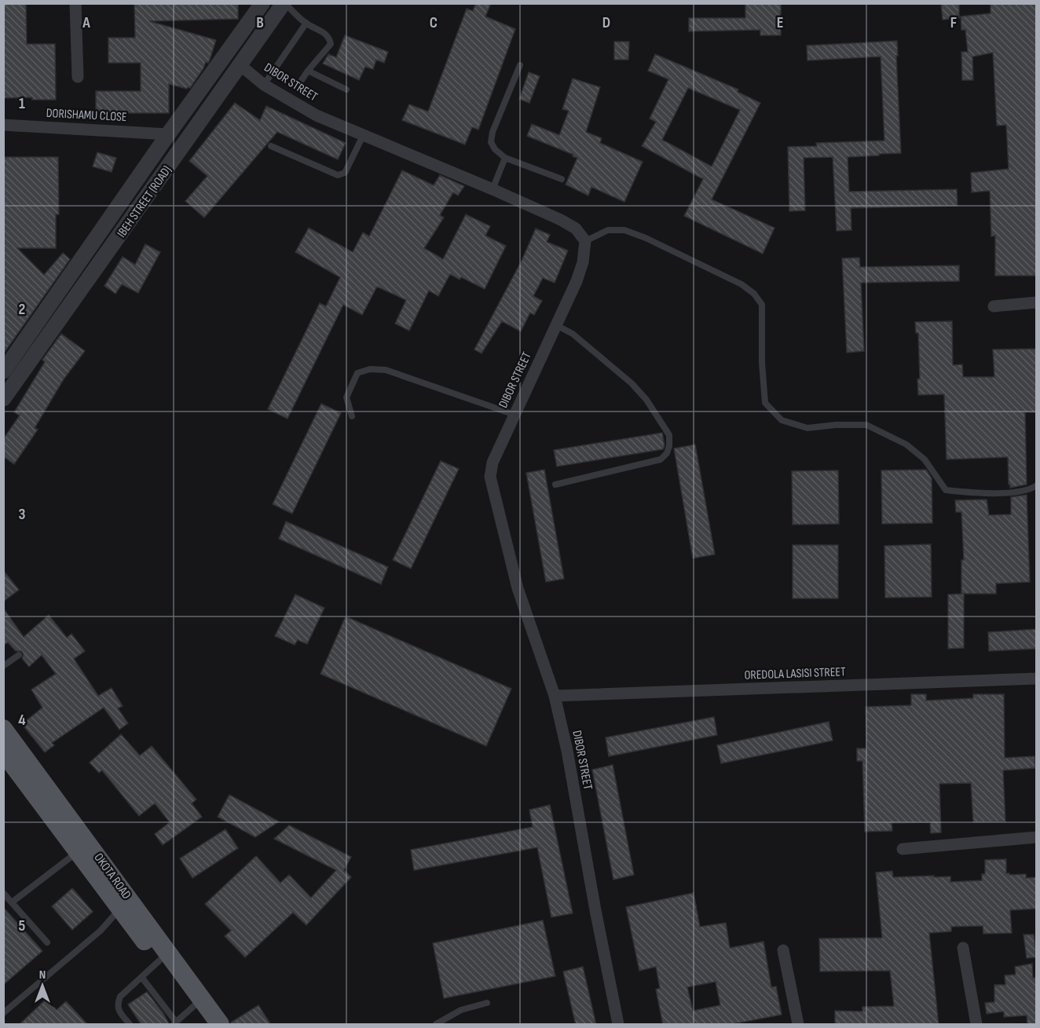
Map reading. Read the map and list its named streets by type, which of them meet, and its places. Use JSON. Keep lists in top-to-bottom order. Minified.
{"streets":{"main road":["OKOTA ROAD"],"street":["DIBOR STREET","DORISHAMU CLOSE","IBEH STREET (ROAD)","OREDOLA LASISI STREET"]},"crossings":[["DIBOR STREET","IBEH STREET (ROAD)"],["DIBOR STREET","OREDOLA LASISI STREET"],["DORISHAMU CLOSE","IBEH STREET (ROAD)"]],"north":"top","grid":{"columns":["A","B","C","D","E","F"],"rows":["1","2","3","4","5"]}}
